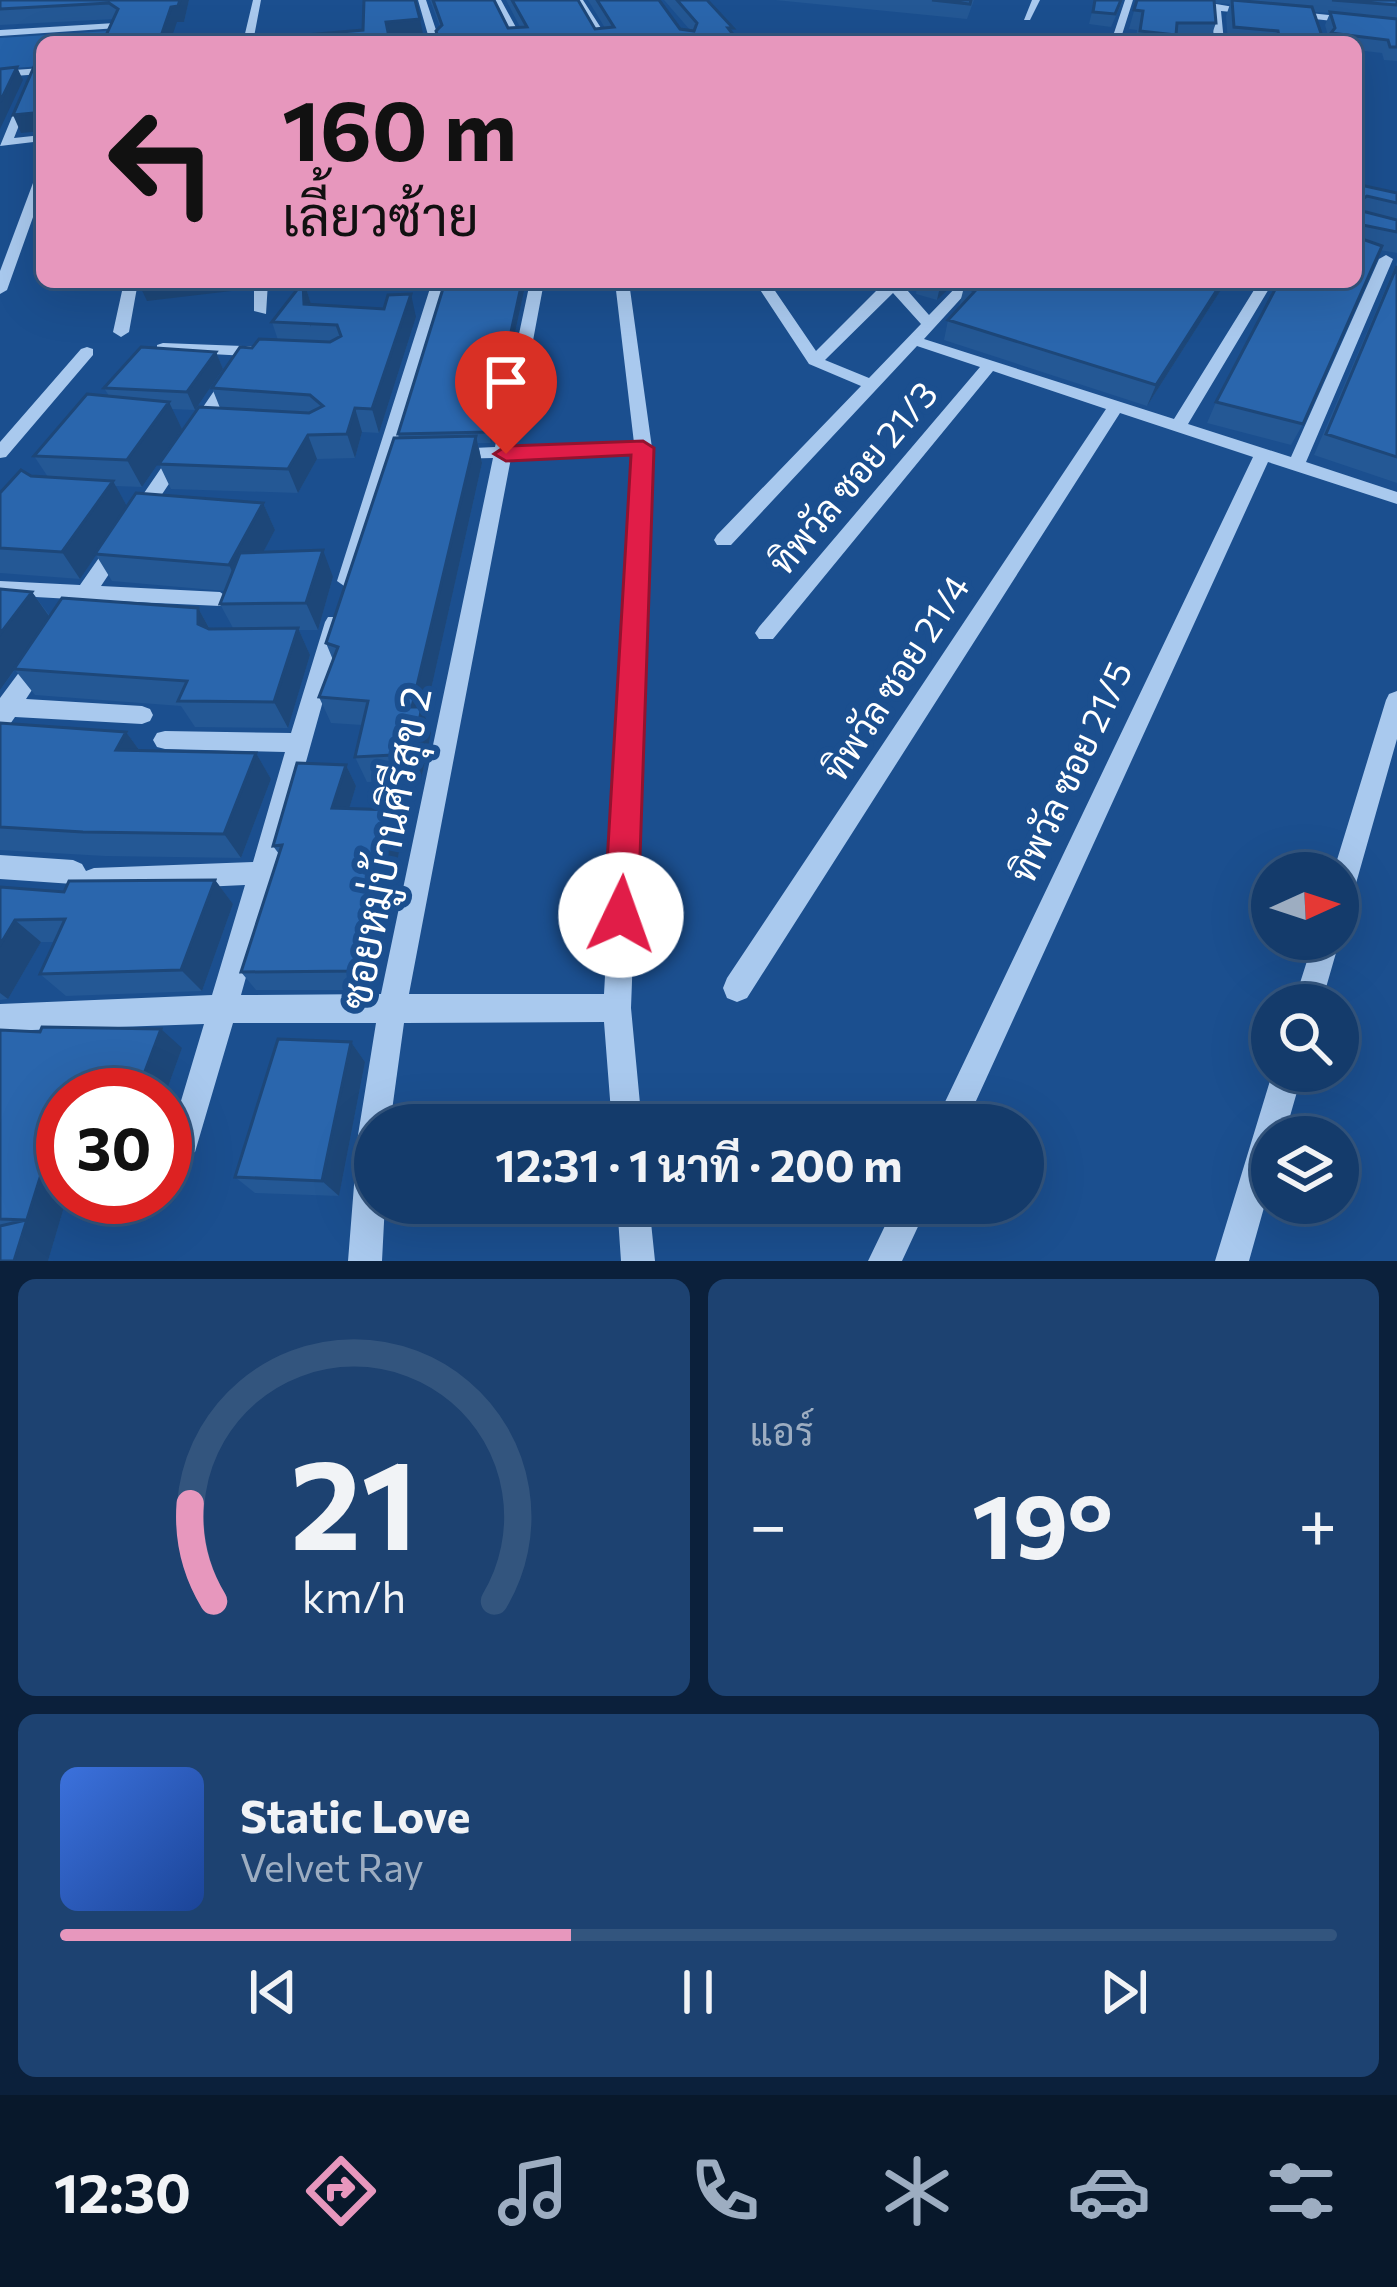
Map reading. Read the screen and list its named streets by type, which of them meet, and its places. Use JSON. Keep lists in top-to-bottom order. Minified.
{"streets":{"street":["ทิพวัล ซอย 21/3","ทิพวัล ซอย 21/4","ทิพวัล ซอย 21/5","ซอยหมู่บ้านศิรีสุข 2"]},"north":"right","page":{"turn":["160 m","เลี้ยวซ้าย"],"limit":"30","trip":"12:31 · 1 นาที · 200 m","tile":"แอร์","heat":["−","19°","+"],"song":["Static Love","Velvet Ray"],"tabs":"12:30","gauge":["21","km/h"]}}
